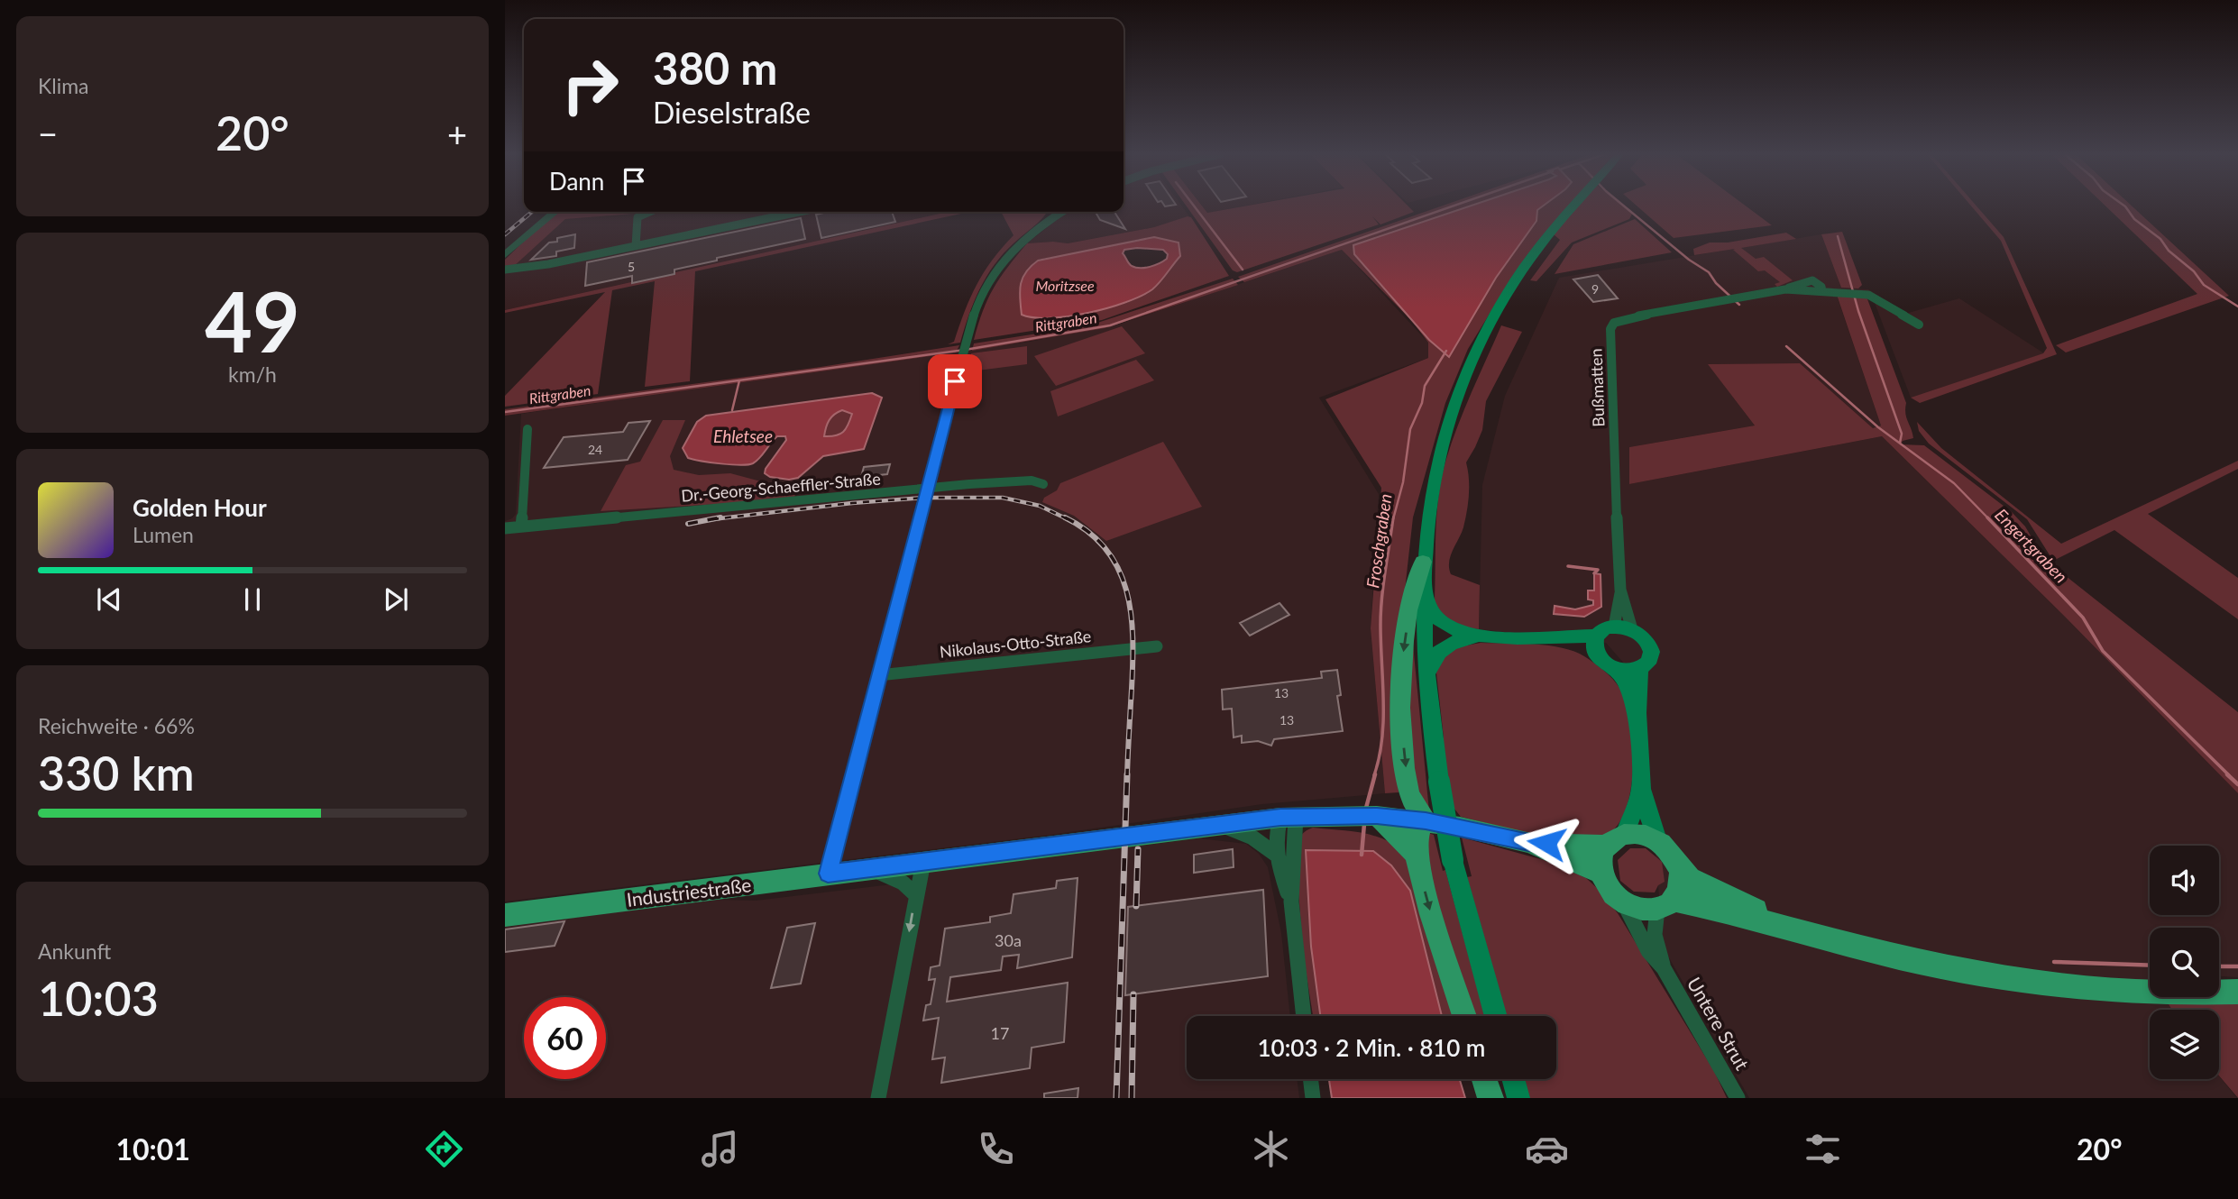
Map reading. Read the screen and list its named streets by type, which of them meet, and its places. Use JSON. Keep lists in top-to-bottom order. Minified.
{"streets":{"main road":["Industriestraße"],"street":["Bußmatten","Dr.-Georg-Schaeffler-Straße","Nikolaus-Otto-Straße","Untere Strut"]},"water":["Moritzsee","Rittgraben","Ehletsee","Froschgraben","Engertgraben"],"house_numbers":["5","9","24","13","13","30a","17"],"page":{"tile":["Klima",["49","km/h"],["Reichweite · 66%","330 km"],["Ankunft","10:03"]],"turn":["380 m","Dieselstraße"],"heat":["−","20°","+"],"then":"Dann","song":["Golden Hour","Lumen"],"limit":"60","trip":"10:03 · 2 Min. · 810 m","tabs":["10:01","20°"]}}
